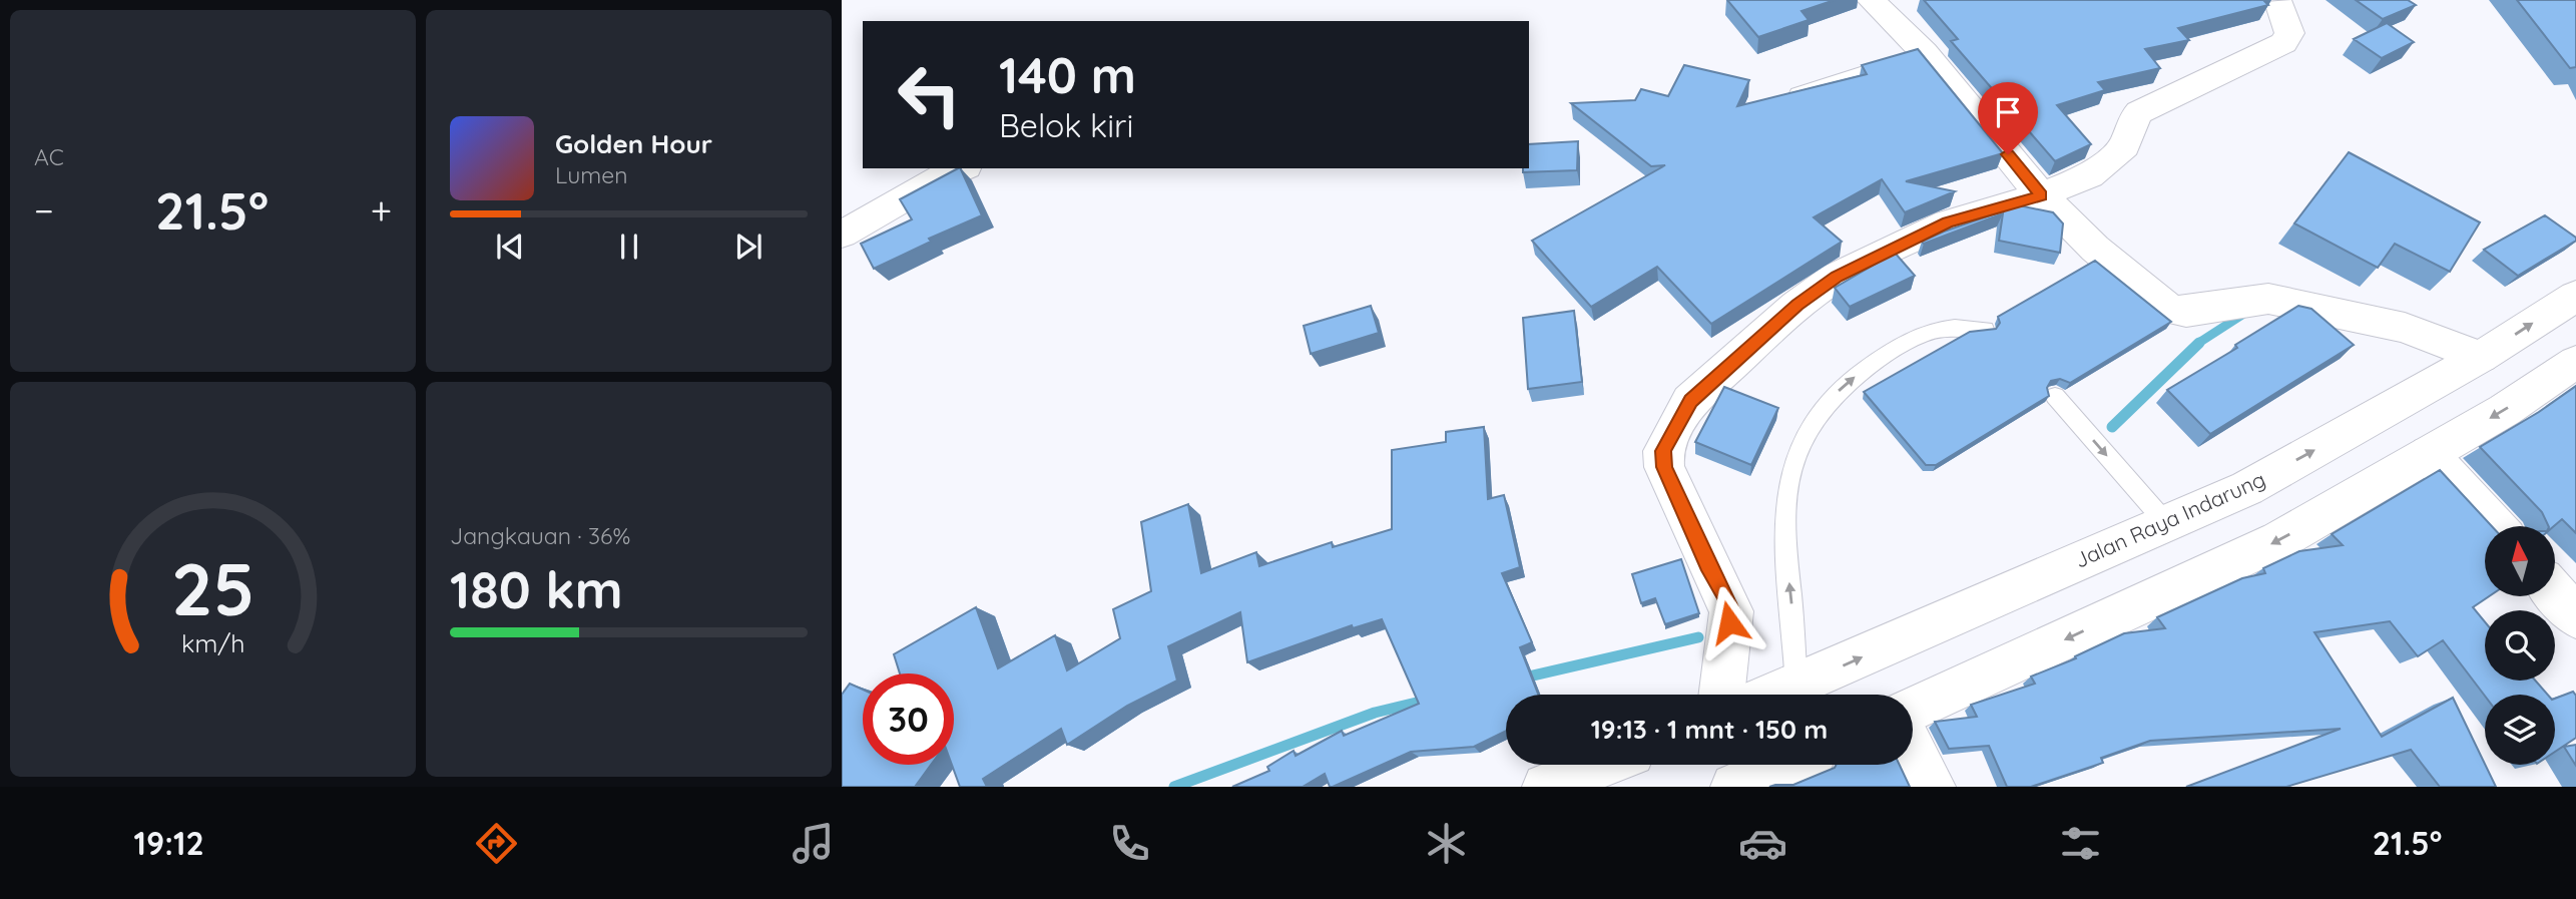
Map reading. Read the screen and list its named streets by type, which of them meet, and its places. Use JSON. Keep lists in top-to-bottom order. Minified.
{"streets":{"main road":["Jalan Raya Indarung"]},"north":"top","page":{"tile":["AC",["Jangkauan · 36%","180 km"]],"turn":["140 m","Belok kiri"],"song":["Golden Hour","Lumen"],"heat":["−","21.5°","+"],"limit":"30","trip":"19:13 · 1 mnt · 150 m","tabs":["19:12","21.5°"],"gauge":["25","km/h"]}}
